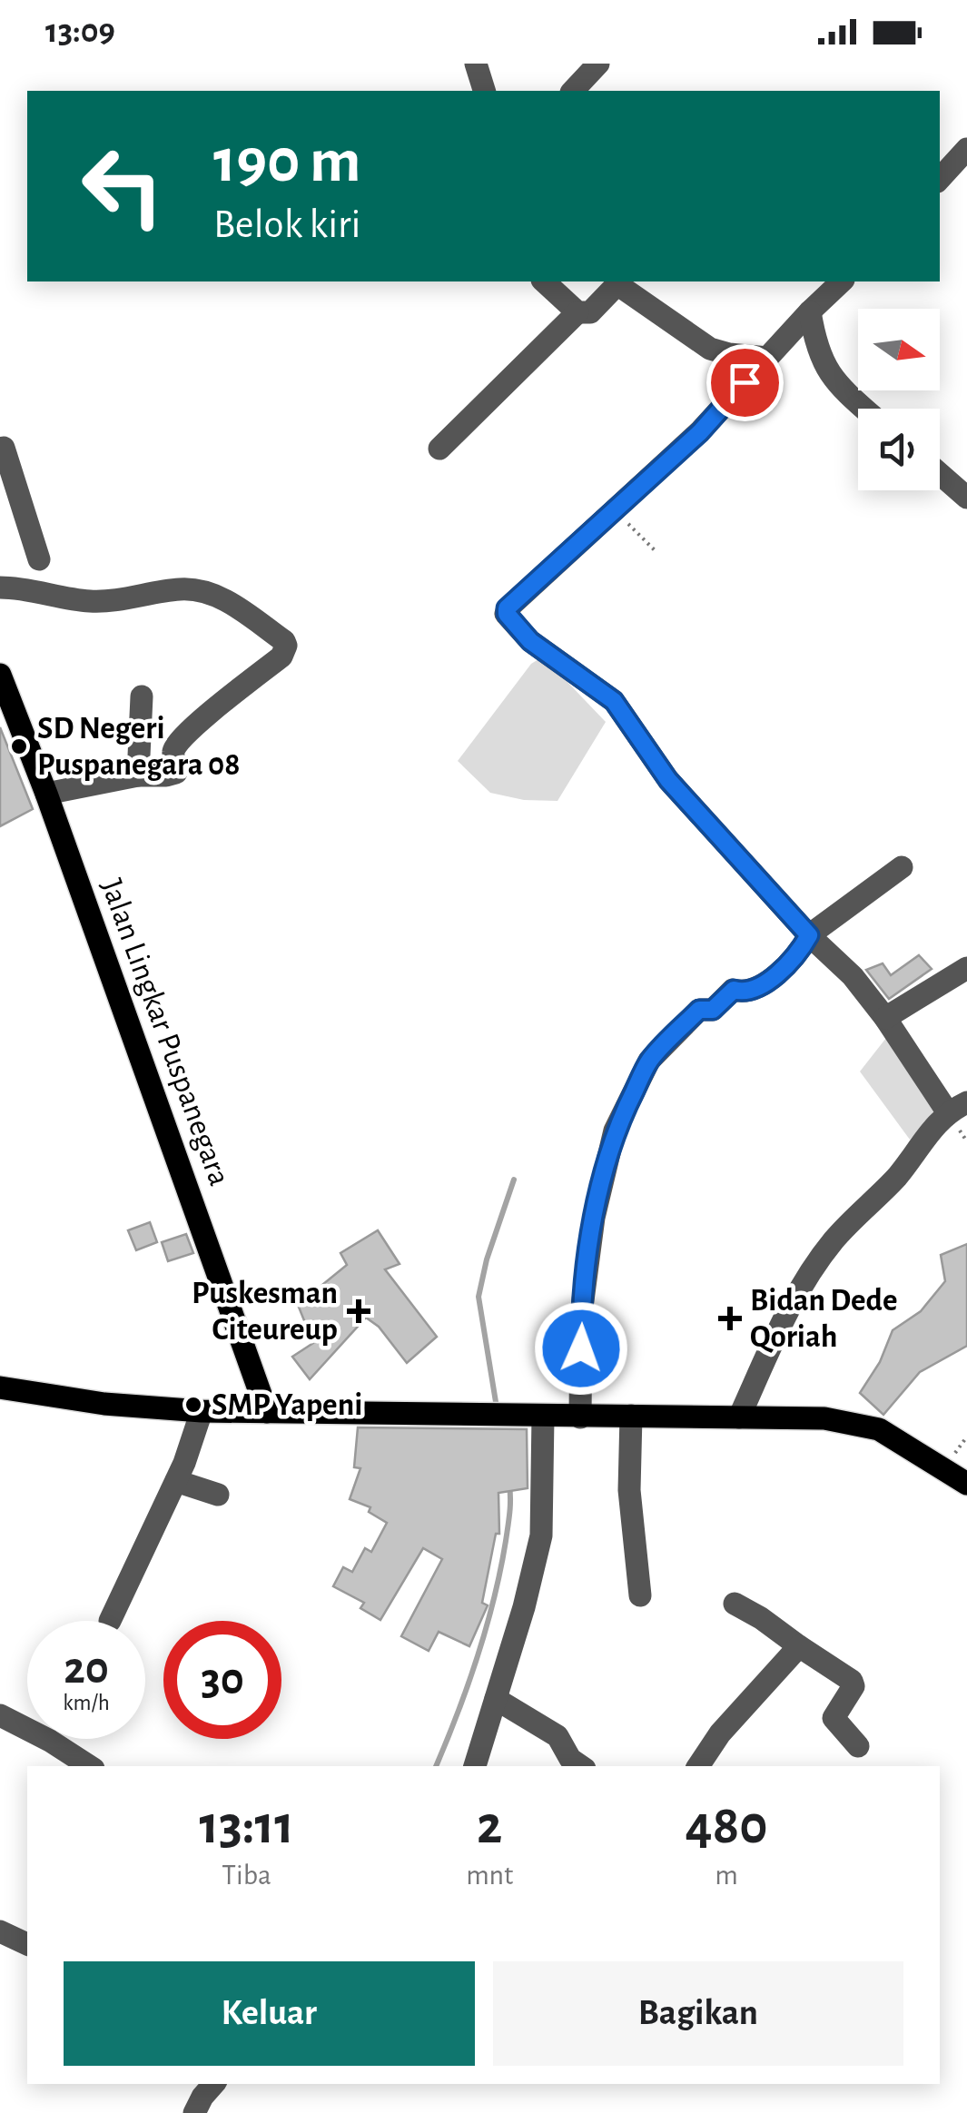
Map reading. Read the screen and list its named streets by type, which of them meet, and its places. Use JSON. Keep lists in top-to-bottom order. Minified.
{"streets":{"main road":["Jalan Lingkar Puspanegara"]},"places":{"other":["SD Negeri Puspanegara 08","SMP Yapeni"],"health":["Puskesman Citeureup","Bidan Dede Qoriah"]},"north":"right","page":{"status":"13:09","turn":["190 m","Belok kiri"],"speed":"20 km/h","limit":"30","eta":["13:11","Tiba","2","mnt","480","m"],"buttons":["Keluar","Bagikan"]}}
